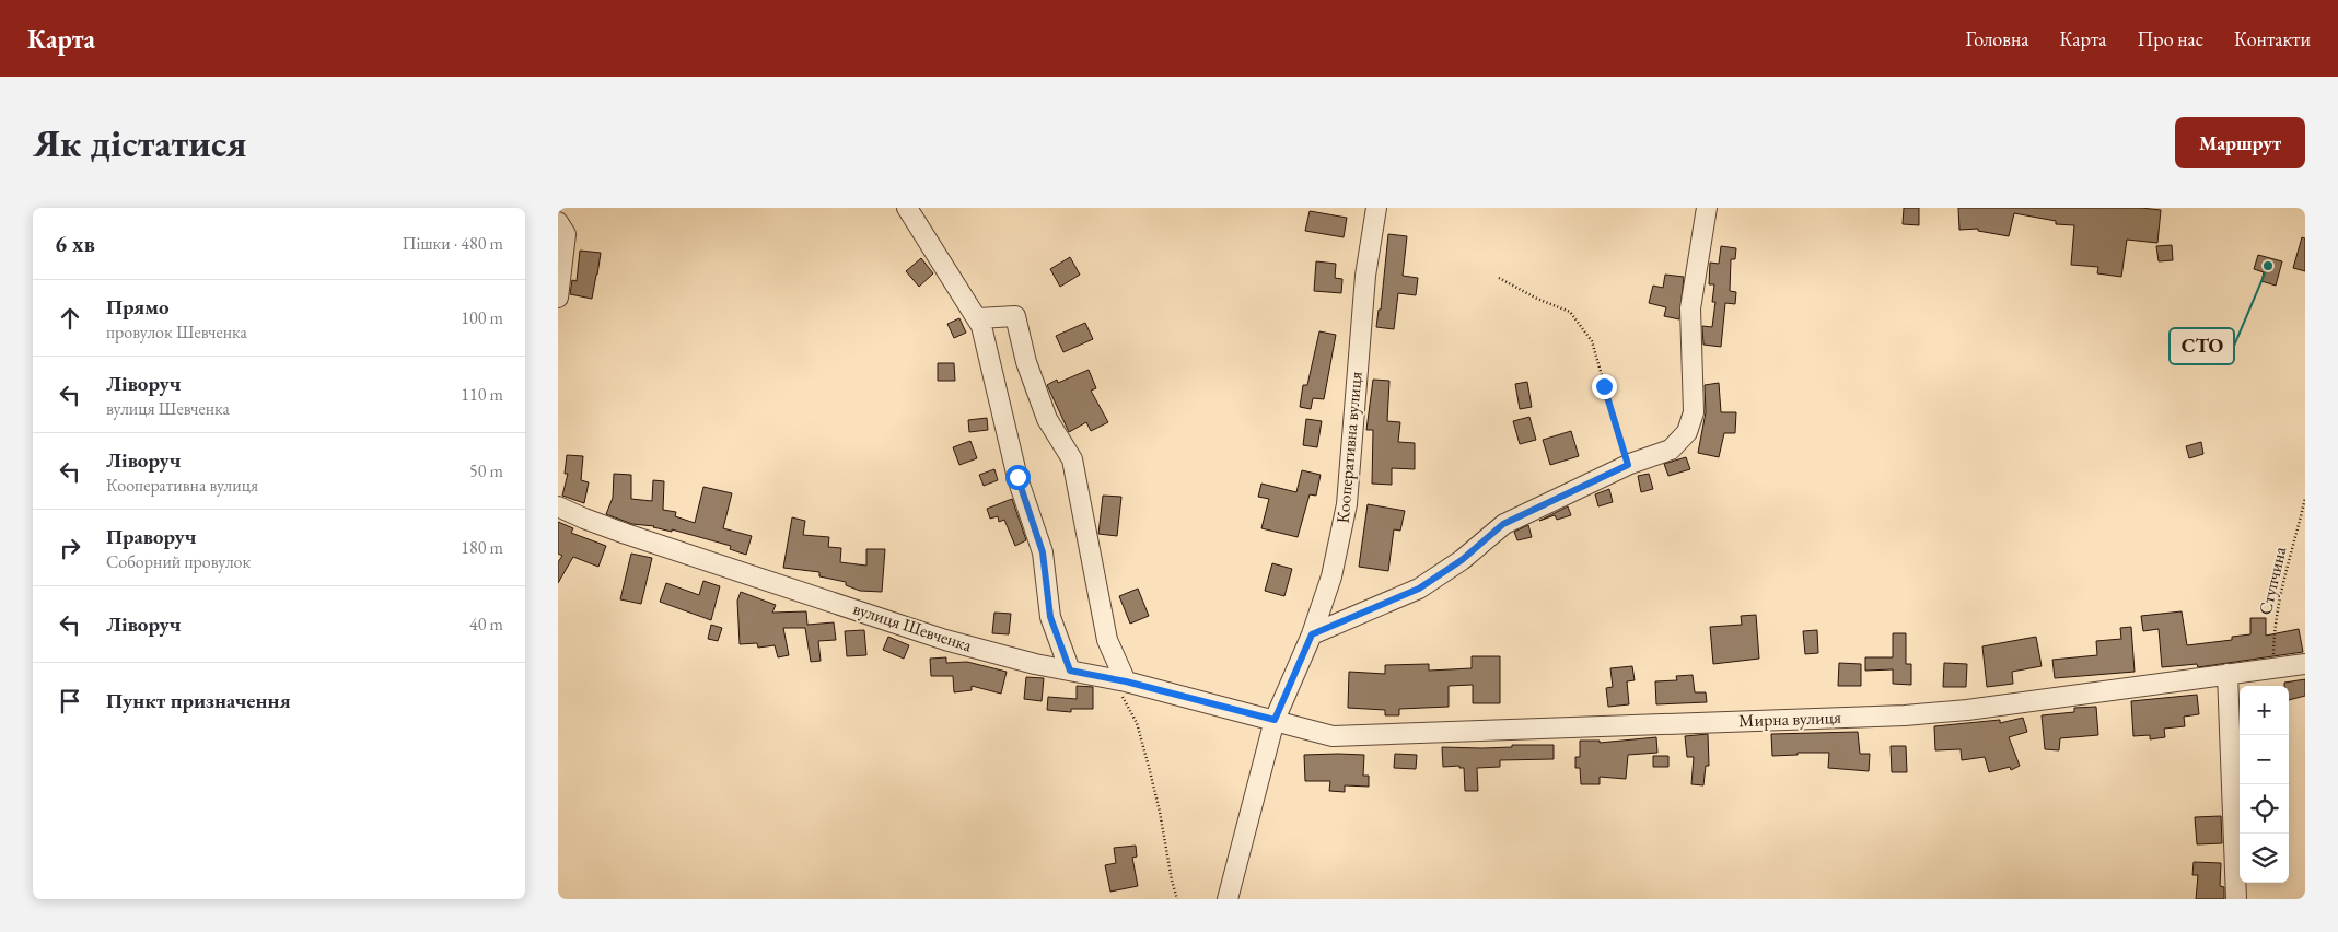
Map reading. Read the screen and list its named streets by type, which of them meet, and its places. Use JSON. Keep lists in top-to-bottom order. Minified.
{"streets":{"street":["Кооперативна вулиця","вулиця Шевченка","Мирна вулиця"],"path":["Ступчина"]},"crossings":[["Кооперативна вулиця","вулиця Шевченка"],["Кооперативна вулиця","Мирна вулиця"],["Ступчина","Мирна вулиця"],["вулиця Шевченка","Мирна вулиця"]],"places":["СТО"],"page":{"header":"Карта","nav":["Головна","Карта","Про нас","Контакти"],"buttons":"Маршрут","title":"Як дістатися","heading":["6 хв","Пішки · 480 m"],"list":[["Прямо","провулок Шевченка","100 m"],["Ліворуч","вулиця Шевченка","110 m"],["Ліворуч","Кооперативна вулиця","50 m"],["Праворуч","Соборний провулок","180 m"],["Ліворуч","40 m"],"Пункт призначення"],"map_buttons":["+","−"]}}
